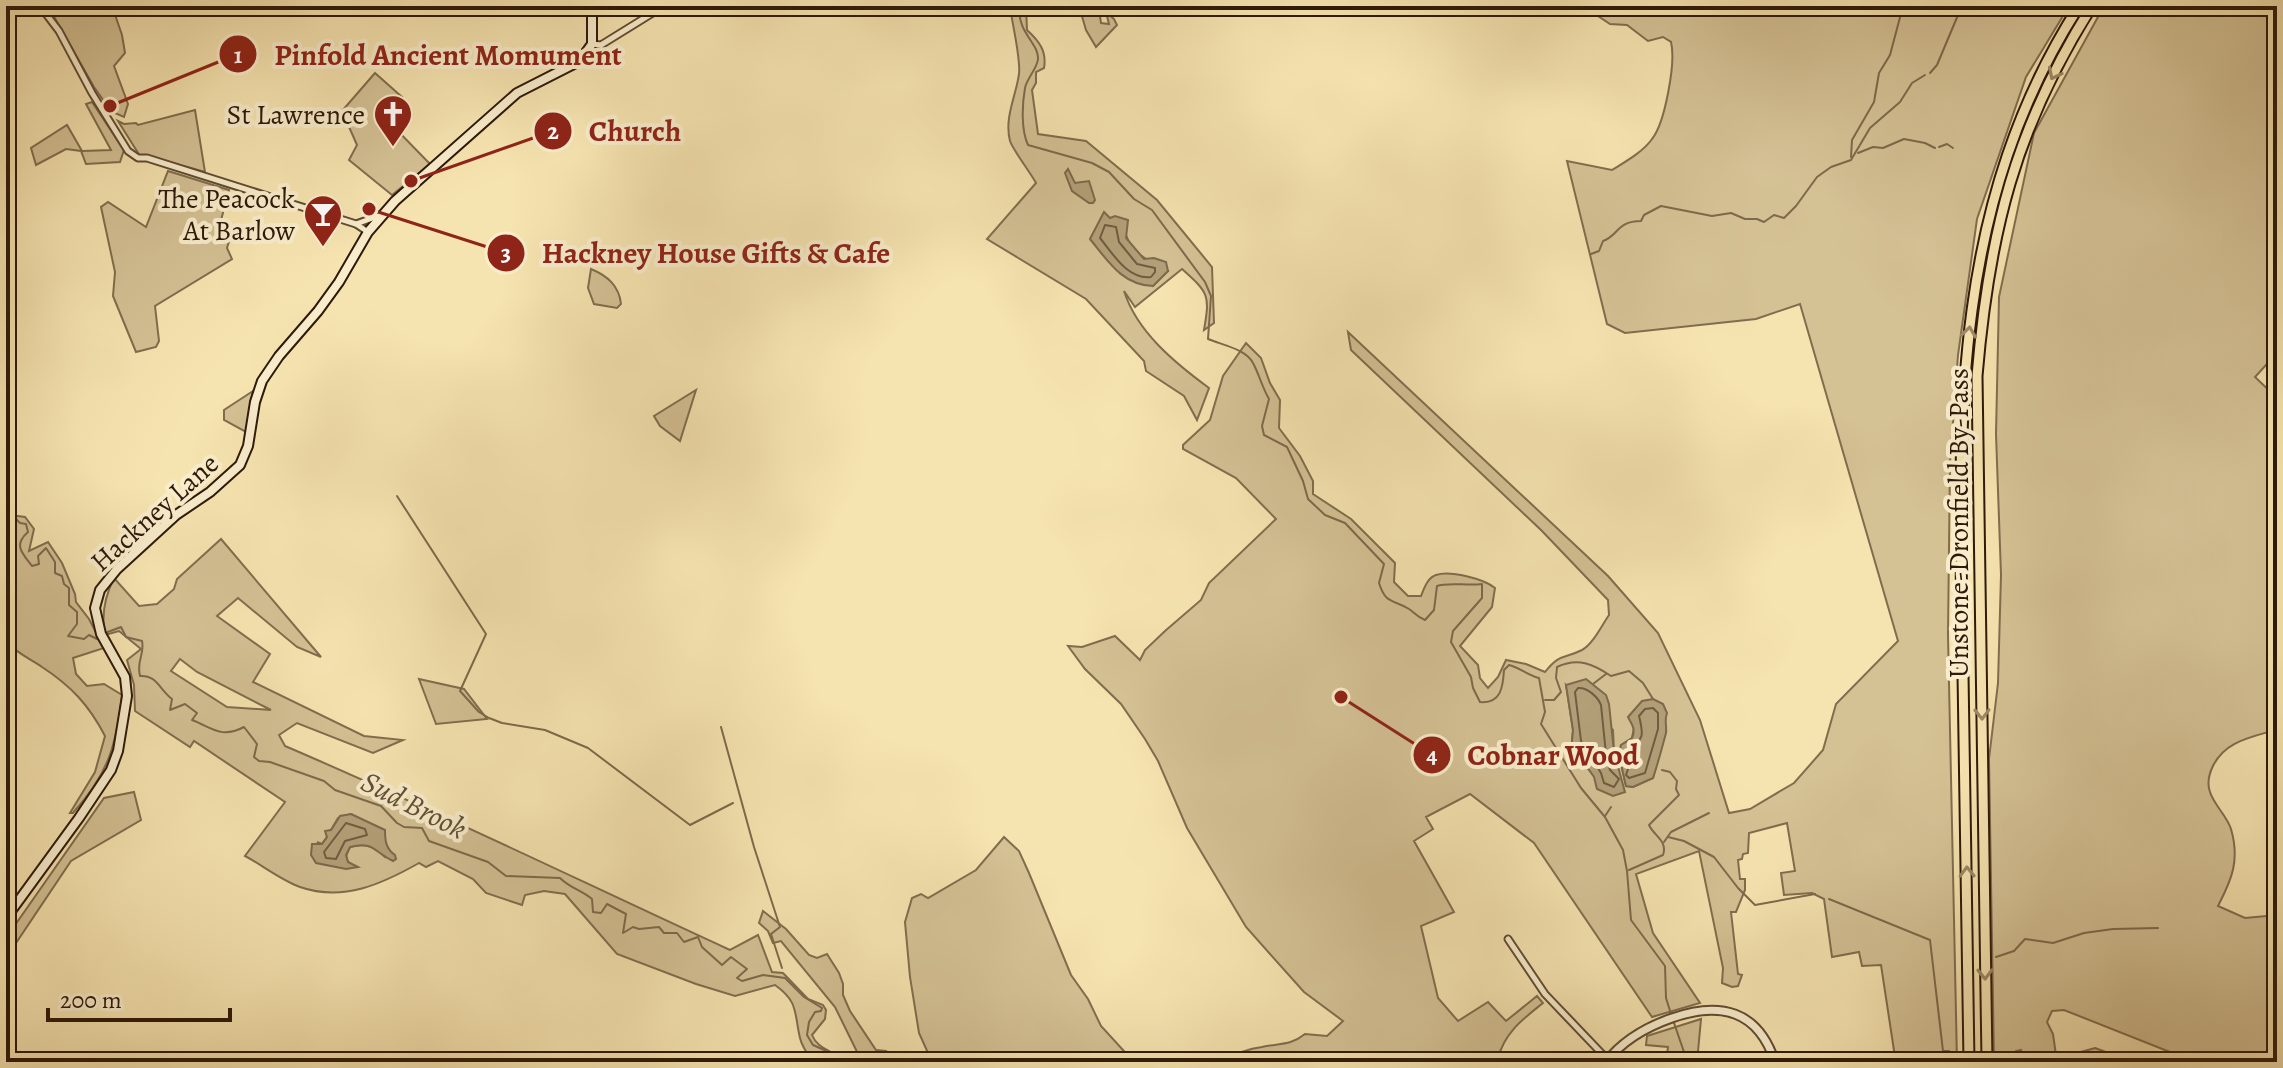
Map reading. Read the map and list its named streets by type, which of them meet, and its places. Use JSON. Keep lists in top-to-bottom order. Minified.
{"streets":{"highway":["Unstone-Dronfield By-Pass"],"main road":["Hackney Lane"]},"water":["Sud Brook"],"places":{"other":["Pinfold Ancient Momument","Church","Hackney House Gifts & Cafe","Cobnar Wood"],"church":["St Lawrence"],"bar":["The Peacock At Barlow"]},"scale_bar":"200 m"}
